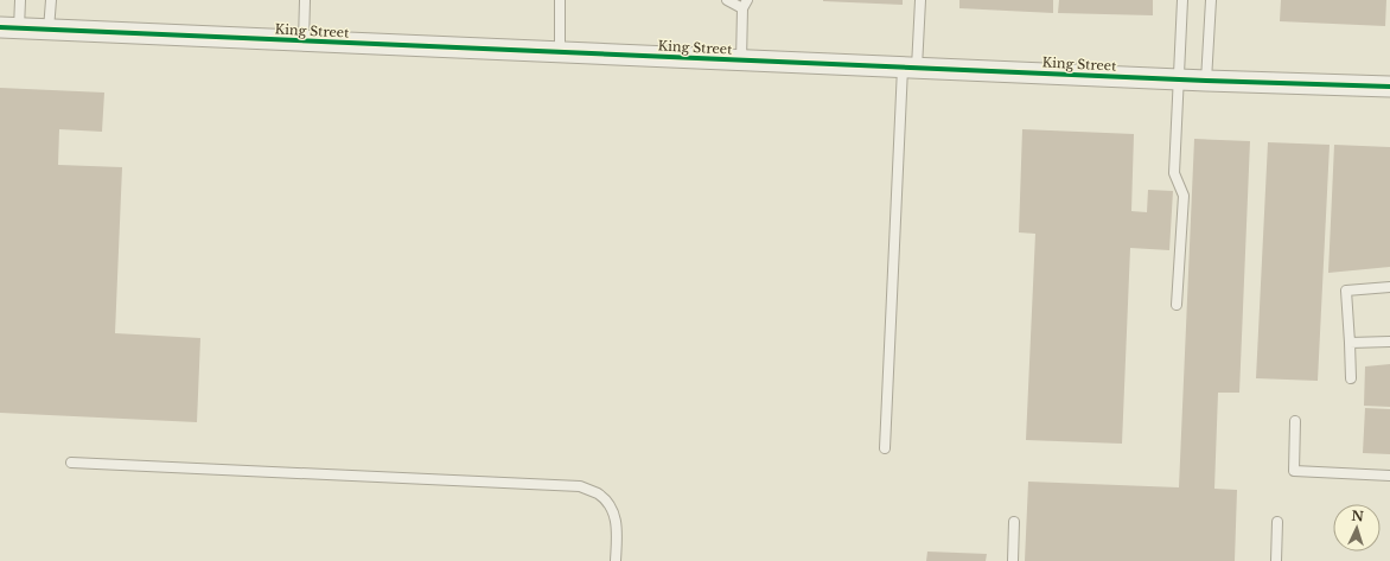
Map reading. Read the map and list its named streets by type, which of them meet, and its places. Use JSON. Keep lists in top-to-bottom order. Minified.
{"streets":{"street":["King Street"]},"north":"top"}
